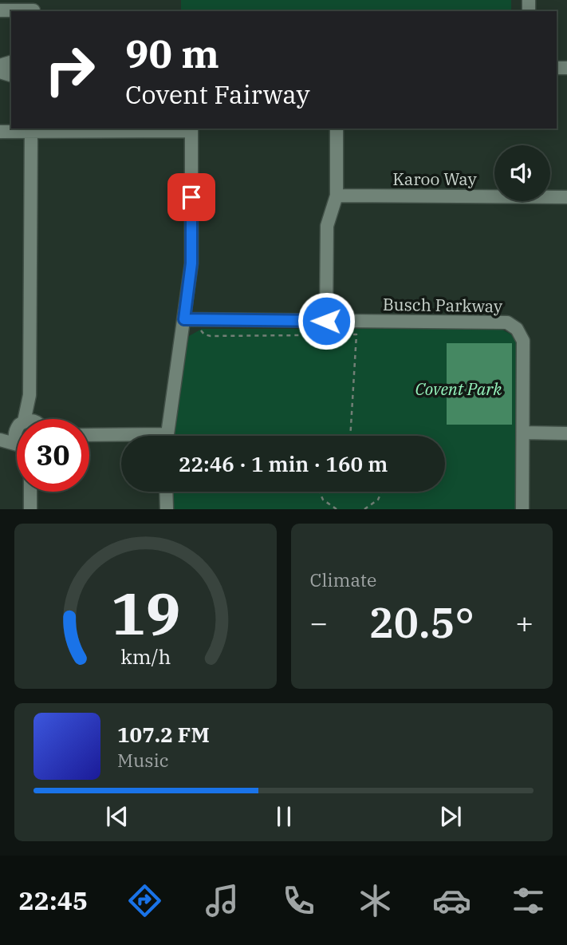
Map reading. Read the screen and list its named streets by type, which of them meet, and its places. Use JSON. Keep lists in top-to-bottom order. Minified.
{"streets":{"street":["Karoo Way","Busch Parkway"]},"parks":["Covent Park"],"page":{"turn":["90 m","Covent Fairway"],"limit":"30","trip":"22:46 · 1 min · 160 m","tile":"Climate","heat":["−","20.5°","+"],"song":["107.2 FM","Music"],"tabs":"22:45","gauge":["19","km/h"]}}
